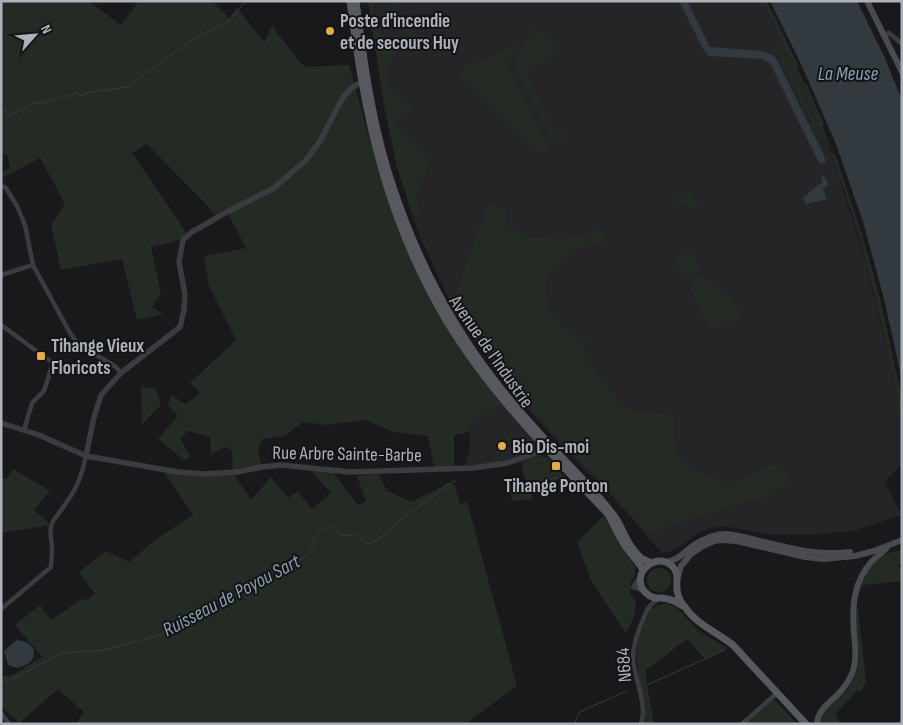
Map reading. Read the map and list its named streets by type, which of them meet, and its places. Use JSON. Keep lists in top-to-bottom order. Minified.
{"streets":{"main road":["Avenue de l'Industrie"],"street":["Rue Arbre Sainte-Barbe","N684"]},"crossings":[["Avenue de l'Industrie","Rue Arbre Sainte-Barbe"],["Avenue de l'Industrie","N684"]],"water":["La Meuse","Ruisseau de Poyou Sart"],"places":{"other":["Poste d'incendie et de secours Huy","Bio Dis-moi"],"transit":["Tihange Vieux Floricots","Tihange Ponton"]},"north":"top right"}
